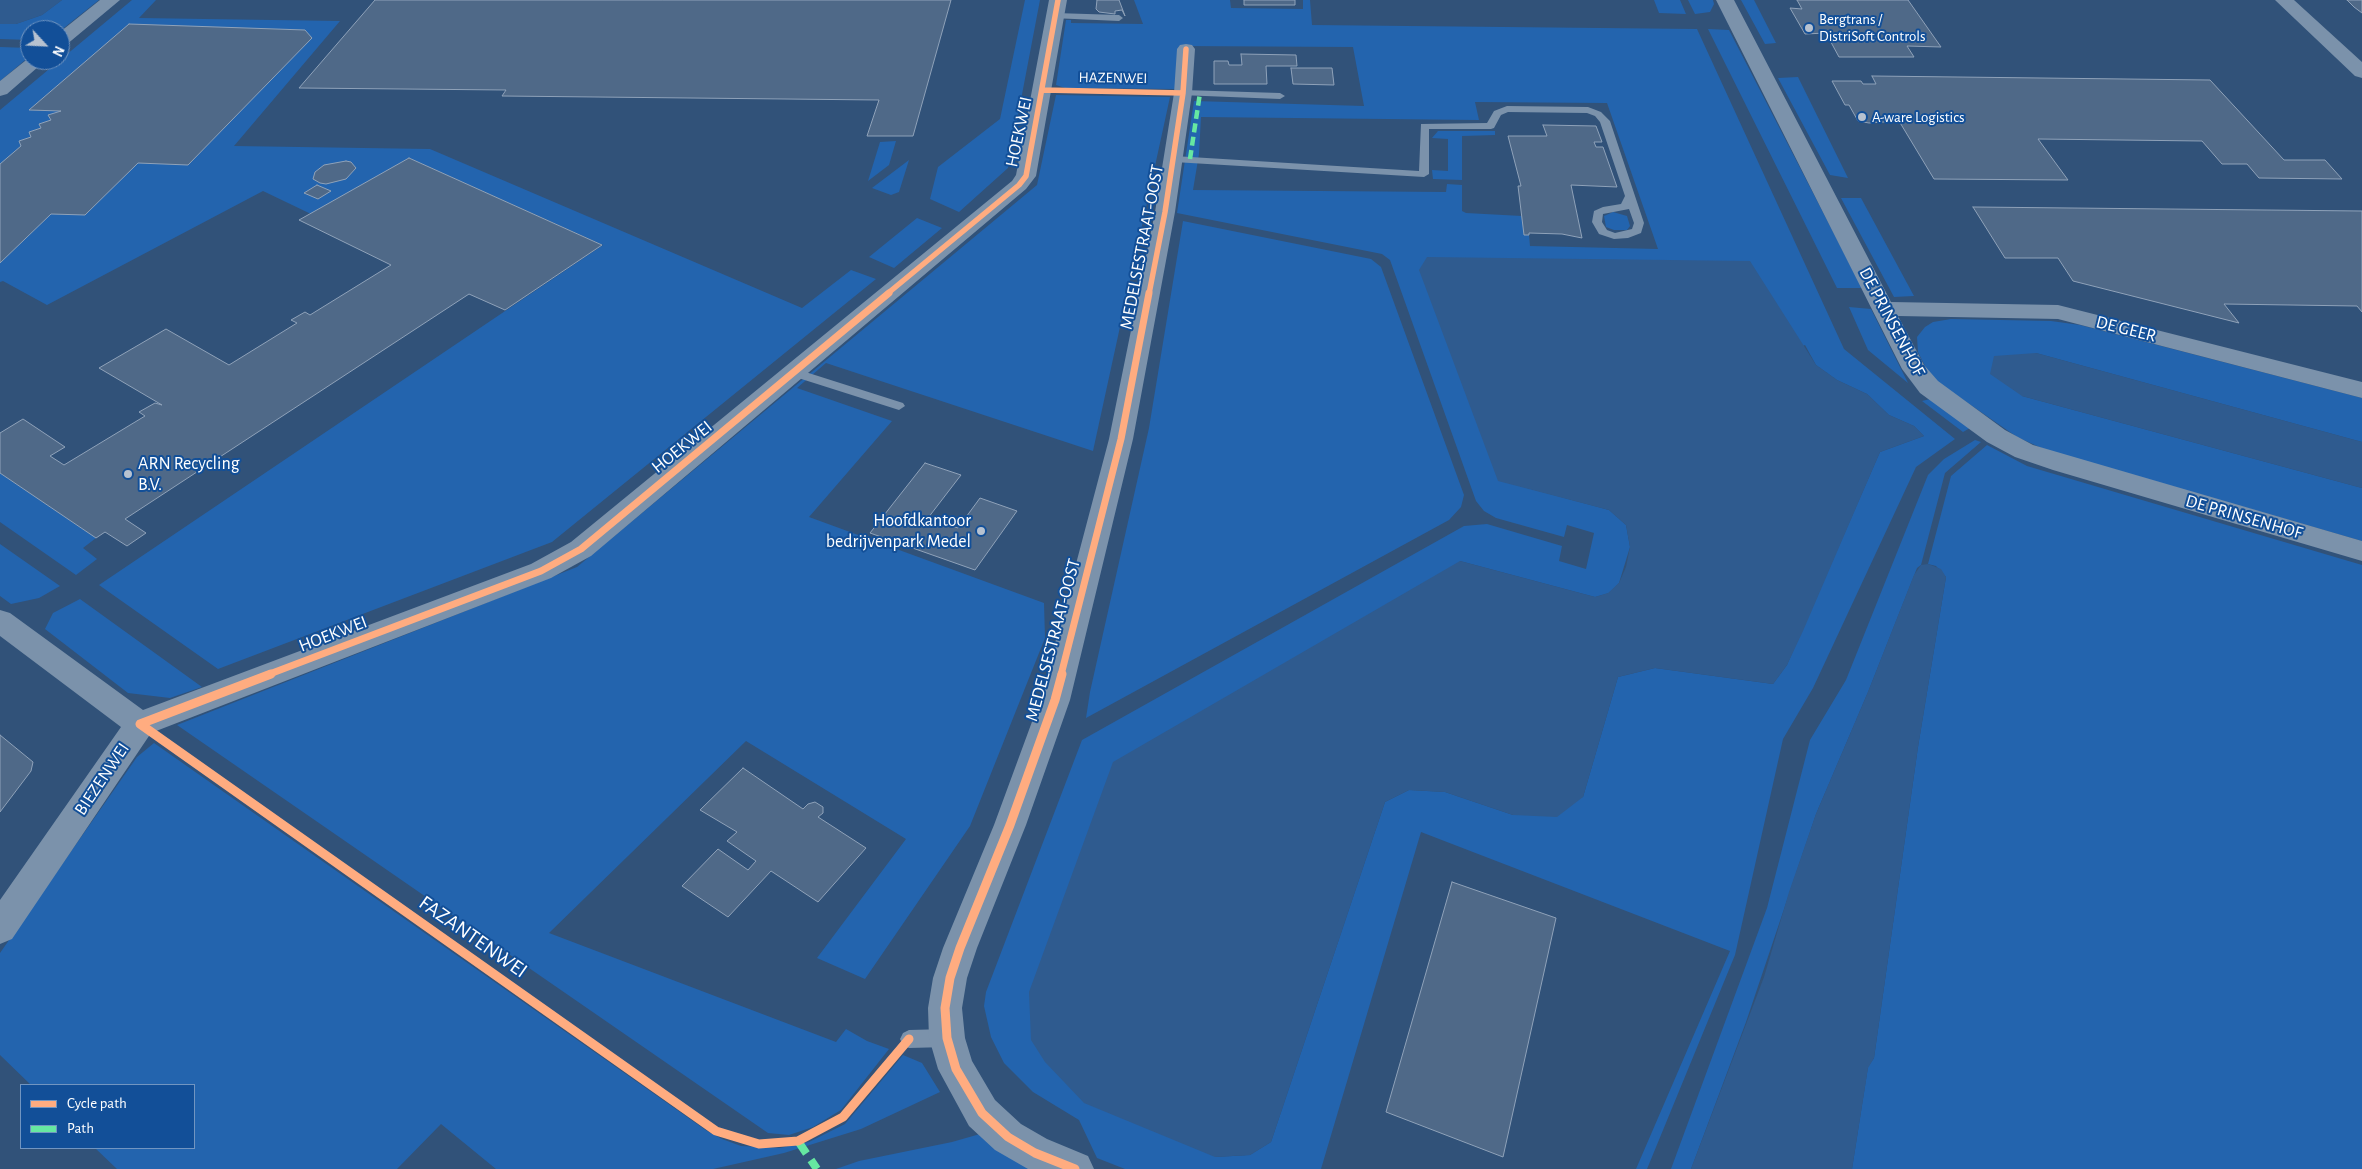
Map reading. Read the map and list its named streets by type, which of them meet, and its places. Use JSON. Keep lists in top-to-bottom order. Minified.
{"streets":{"street":["HOEKWEI","MEDELSESTRAAT-OOST","DE PRINSENHOF","DE GEER","BIEZENWEI"],"cycle path":["HAZENWEI","FAZANTENWEI"]},"crossings":[["HOEKWEI","BIEZENWEI"],["DE PRINSENHOF","DE GEER"]],"places":["Bergtrans / DistriSoft Controls","A-ware Logistics","ARN Recycling B.V.","Hoofdkantoor bedrijvenpark Medel"],"legend":["Cycle path","Path"],"north":"bottom right"}
